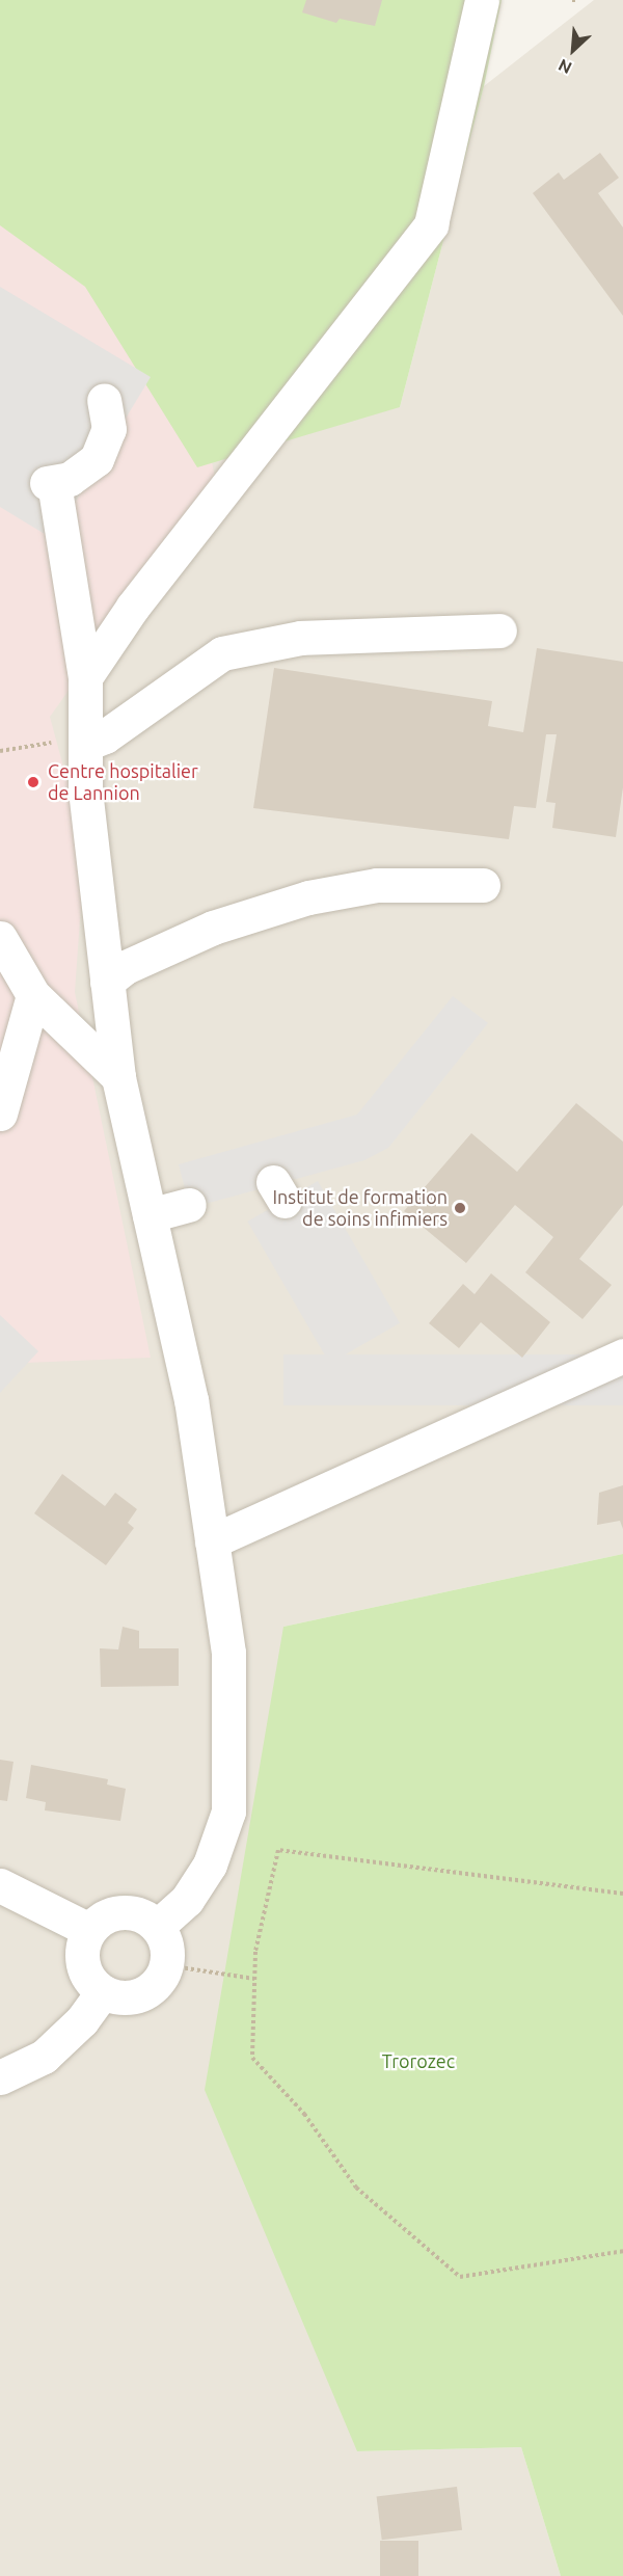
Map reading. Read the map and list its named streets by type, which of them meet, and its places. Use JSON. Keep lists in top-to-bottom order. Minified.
{"parks":["Trorozec"],"places":["Centre hospitalier de Lannion","Institut de formation de soins infimiers"],"north":"bottom left"}
